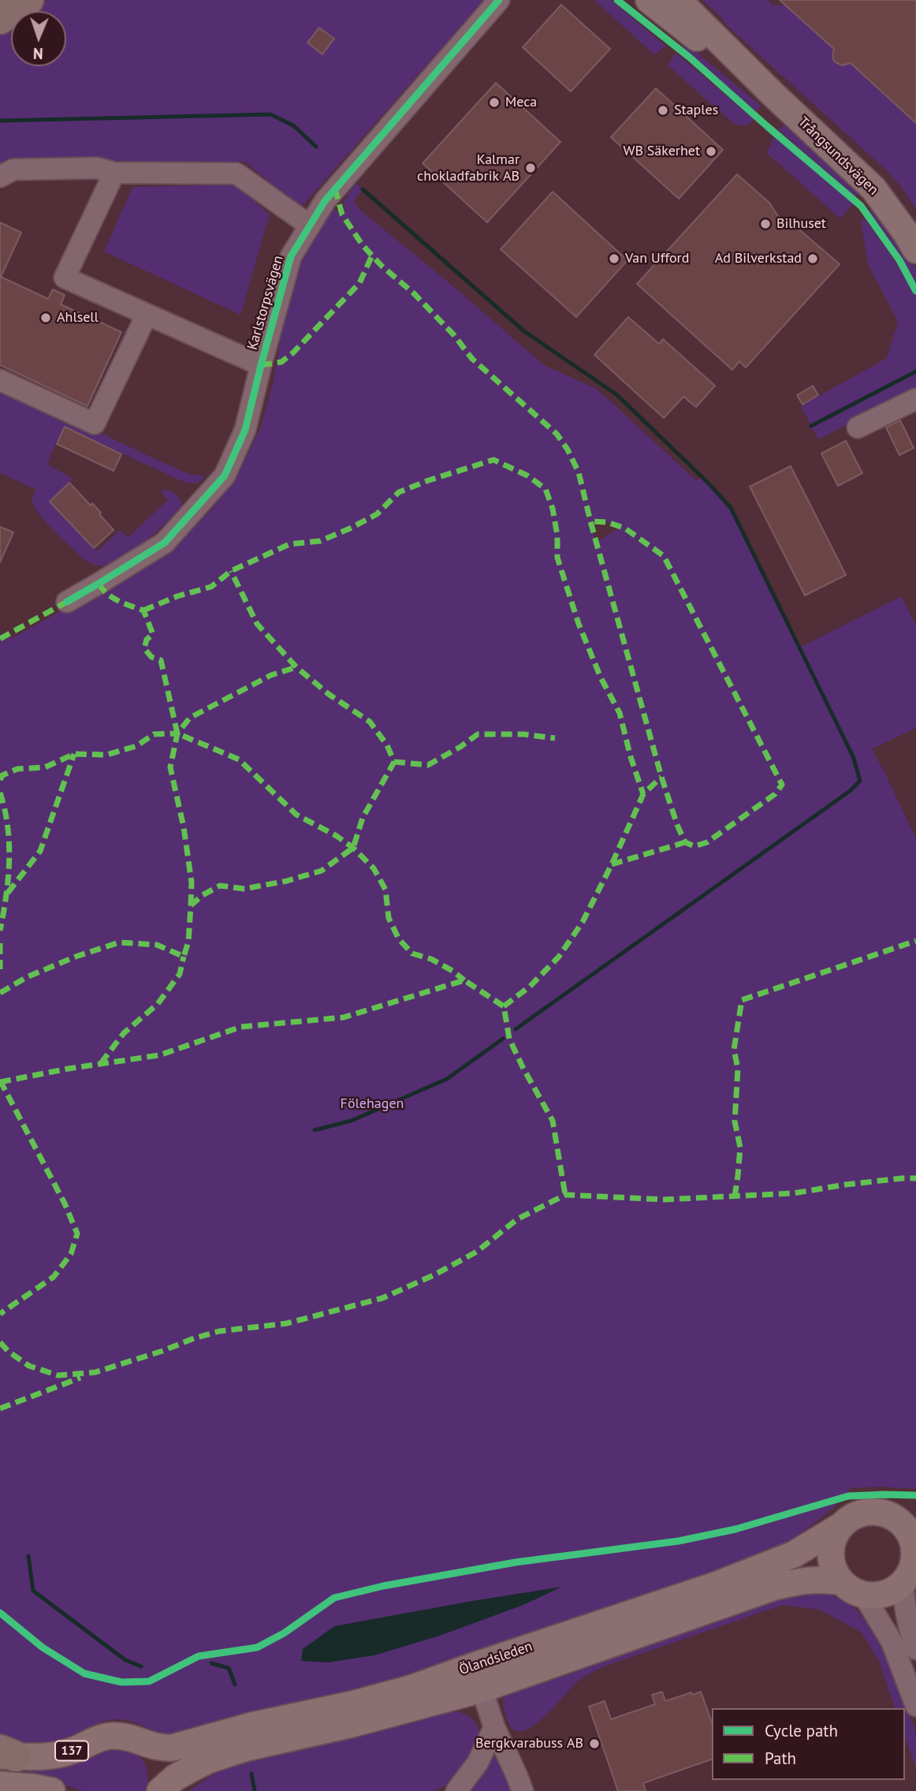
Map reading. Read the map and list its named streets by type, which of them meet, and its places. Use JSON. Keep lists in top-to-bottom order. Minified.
{"streets":{"main road":["Trångsundsvägen","Ölandsleden","137"],"street":["Karlstorpsvägen"]},"parks":["Fölehagen"],"places":["Meca","Staples","WB Säkerhet","Kalmar chokladfabrik AB","Bilhuset","Van Ufford","Ad Bilverkstad","Ahlsell","Bergkvarabuss AB"],"legend":["Cycle path","Path"],"north":"bottom"}
